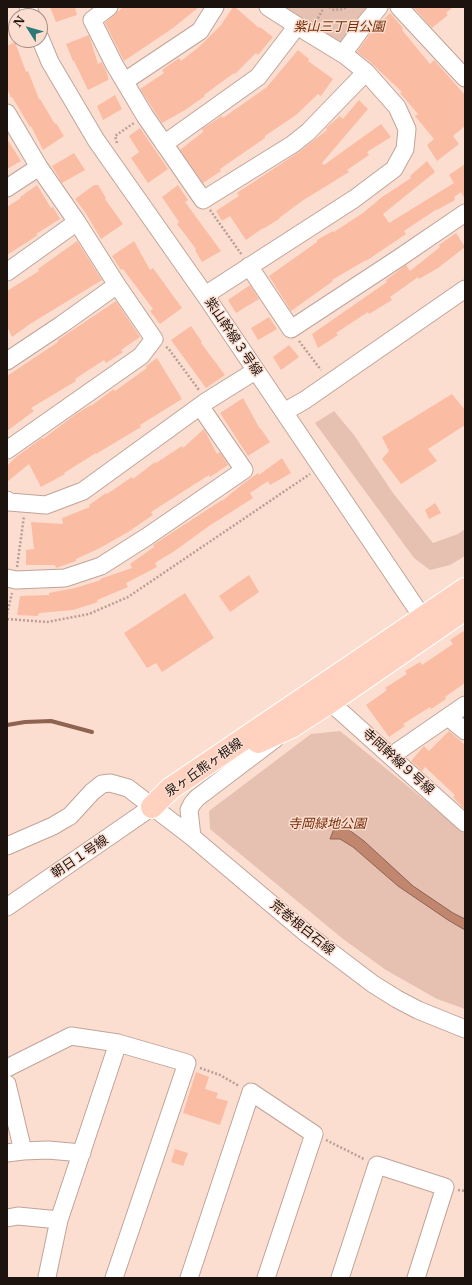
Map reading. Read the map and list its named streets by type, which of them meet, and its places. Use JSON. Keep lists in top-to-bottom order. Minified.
{"streets":{"main road":["泉ヶ丘熊ヶ根線"],"street":["紫山幹線３号線","寺岡幹線９号線","朝日１号線","荒巻根白石線"]},"crossings":[["紫山幹線３号線","泉ヶ丘熊ヶ根線"],["寺岡幹線９号線","泉ヶ丘熊ヶ根線"],["泉ヶ丘熊ヶ根線","朝日１号線"],["泉ヶ丘熊ヶ根線","荒巻根白石線"],["朝日１号線","荒巻根白石線"]],"parks":["紫山三丁目公園","寺岡緑地公園"],"north":"top left"}
